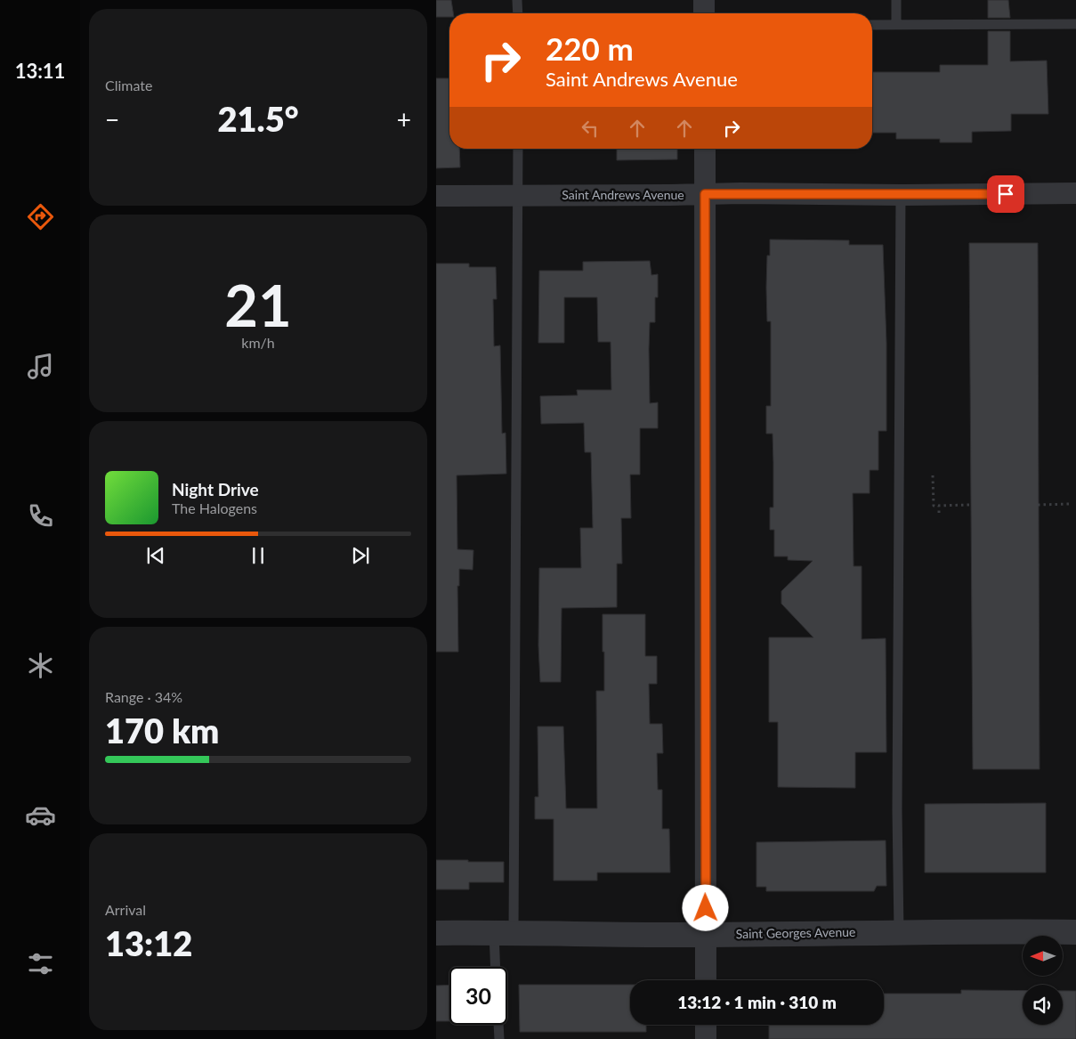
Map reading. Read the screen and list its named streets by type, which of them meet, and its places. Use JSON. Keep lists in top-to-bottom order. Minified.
{"streets":{"street":["Saint Andrews Avenue","Saint Georges Avenue"]},"north":"left","page":{"tabs":"13:11","tile":["Climate",["21","km/h"],["Range · 34%","170 km"],["Arrival","13:12"]],"turn":["220 m","Saint Andrews Avenue"],"heat":["−","21.5°","+"],"song":["Night Drive","The Halogens"],"limit":"30","trip":"13:12 · 1 min · 310 m"}}
